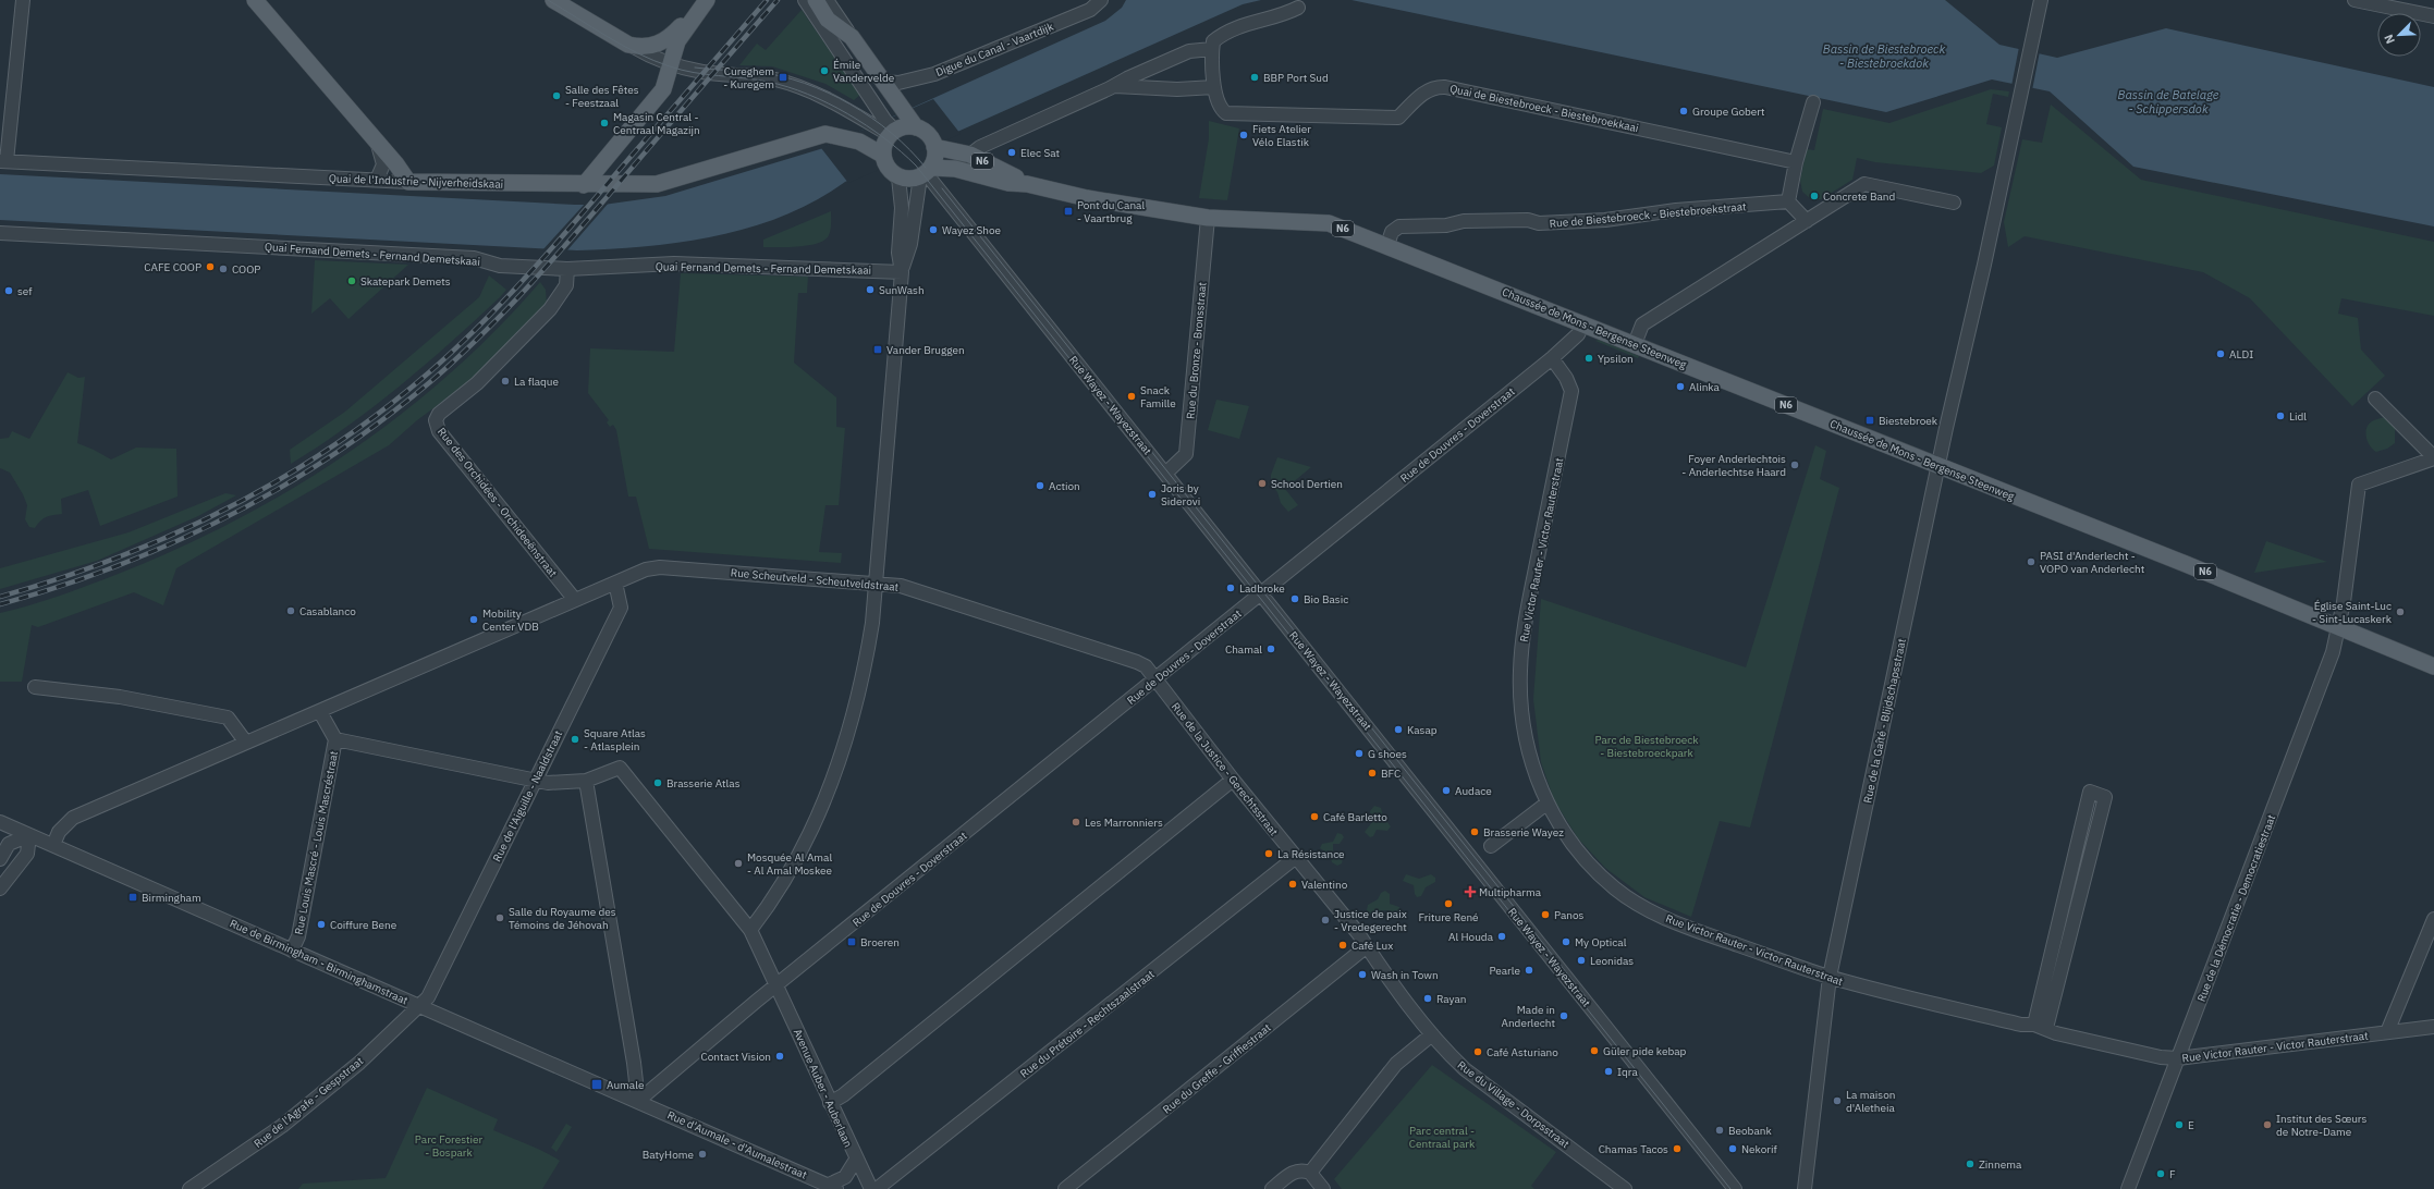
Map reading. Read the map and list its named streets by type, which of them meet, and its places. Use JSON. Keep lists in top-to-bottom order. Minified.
{"streets":{"main road":["N6","Quai de l'Industrie - Nijverheidskaai","Chaussée de Mons - Bergense Steenweg"],"street":["Digue du Canal - Vaartdijk","Quai de Biestebroeck - Biestebroekkaai","Rue de Biestebroeck - Biestebroekstraat","Quai Fernand Demets - Fernand Demetskaai","Rue du Bronze - Bronsstraat","Rue Wayez - Wayezstraat","Rue de Douvres - Doverstraat","Rue des Orchidées - Orchideeënstraat","Rue Victor Rauter - Victor Rauterstraat","Rue Scheutveld - Scheutveldstraat","Rue de la Gaîté - Blijdschapsstraat","Rue de la Justice - Gerechtsstraat","Rue de l'Aiguille - Naaldstraat","Rue Louis Mascré - Louis Mascréstraat","Rue de la Démocratie - Democratiestraat","Rue de Birmingham - Birminghamstraat","Rue du Prétoire - Rechtszaalstraat","Rue du Greffe - Griffiestraat","Avenue Auber - Auberlaan","Rue de l'Agrafe - Gespstraat","Rue du Village - Dorpsstraat","Rue d'Aumale - d'Aumalestraat"]},"crossings":[["N6","Quai de l'Industrie - Nijverheidskaai"],["N6","Chaussée de Mons - Bergense Steenweg"],["N6","Rue Wayez - Wayezstraat"],["Quai de l'Industrie - Nijverheidskaai","Chaussée de Mons - Bergense Steenweg"],["Quai de l'Industrie - Nijverheidskaai","Rue Wayez - Wayezstraat"],["Rue de Biestebroeck - Biestebroekstraat","Chaussée de Mons - Bergense Steenweg"],["Quai Fernand Demets - Fernand Demetskaai","Rue des Orchidées - Orchideeënstraat"],["Chaussée de Mons - Bergense Steenweg","Rue du Bronze - Bronsstraat"],["Chaussée de Mons - Bergense Steenweg","Rue Wayez - Wayezstraat"],["Chaussée de Mons - Bergense Steenweg","Rue de Douvres - Doverstraat"],["Chaussée de Mons - Bergense Steenweg","Rue de la Gaîté - Blijdschapsstraat"],["Chaussée de Mons - Bergense Steenweg","Rue de la Démocratie - Democratiestraat"],["Rue du Bronze - Bronsstraat","Rue Wayez - Wayezstraat"],["Rue Wayez - Wayezstraat","Rue de Douvres - Doverstraat"],["Rue de Douvres - Doverstraat","Rue Victor Rauter - Victor Rauterstraat"],["Rue de Douvres - Doverstraat","Rue Scheutveld - Scheutveldstraat"],["Rue de Douvres - Doverstraat","Rue de la Justice - Gerechtsstraat"],["Rue de Douvres - Doverstraat","Rue de Birmingham - Birminghamstraat"],["Rue de Douvres - Doverstraat","Avenue Auber - Auberlaan"],["Rue de Douvres - Doverstraat","Rue d'Aumale - d'Aumalestraat"],["Rue des Orchidées - Orchideeënstraat","Rue Scheutveld - Scheutveldstraat"],["Rue Victor Rauter - Victor Rauterstraat","Rue de la Gaîté - Blijdschapsstraat"],["Rue Victor Rauter - Victor Rauterstraat","Rue de la Démocratie - Democratiestraat"],["Rue Scheutveld - Scheutveldstraat","Rue de la Justice - Gerechtsstraat"],["Rue Scheutveld - Scheutveldstraat","Rue de l'Aiguille - Naaldstraat"],["Rue Scheutveld - Scheutveldstraat","Rue Louis Mascré - Louis Mascréstraat"],["Rue Scheutveld - Scheutveldstraat","Rue de Birmingham - Birminghamstraat"],["Rue de la Justice - Gerechtsstraat","Rue du Prétoire - Rechtszaalstraat"],["Rue de la Justice - Gerechtsstraat","Rue du Greffe - Griffiestraat"],["Rue de la Justice - Gerechtsstraat","Rue du Village - Dorpsstraat"],["Rue de l'Aiguille - Naaldstraat","Rue de Birmingham - Birminghamstraat"],["Rue de l'Aiguille - Naaldstraat","Rue de l'Agrafe - Gespstraat"],["Rue Louis Mascré - Louis Mascréstraat","Rue de Birmingham - Birminghamstraat"],["Rue de Birmingham - Birminghamstraat","Rue de l'Agrafe - Gespstraat"],["Rue de Birmingham - Birminghamstraat","Rue d'Aumale - d'Aumalestraat"],["Rue du Greffe - Griffiestraat","Rue du Village - Dorpsstraat"]],"water":["Bassin de Biestebroeck - Biestebroekdok","Bassin de Batelage - Schippersdok"],"parks":["Parc de Biestebroeck - Biestebroeckpark","Parc central - Centraal park","Parc Forestier - Bospark"],"places":{"other":["Émile Vandervelde","BBP Port Sud","Salle des Fêtes - Feestzaal","Groupe Gobert","Magasin Central - Centraal Magazijn","Fiets Atelier Vélo Elastik","Elec Sat","Concrete Band","Wayez Shoe","CAFE COOP","COOP","Skatepark Demets","SunWash","sef","ALDI","Ypsilon","La flaque","Alinka","Snack Famille","Lidl","Foyer Anderlechtois - Anderlechtse Haard","School Dertien","Action","Joris by Siderovi","PASI d'Anderlecht - VOPO van Anderlecht","Ladbroke","Bio Basic","Casablanco","Église Saint-Luc - Sint-Lucaskerk","Mobility Center VDB","Chamal","Kasap","Square Atlas - Atlasplein","G shoes","BFC","Brasserie Atlas","Audace","Café Barletto","Les Marronniers","Brasserie Wayez","La Résistance","Mosquée Al Amal - Al Amal Moskee","Valentino","Friture René","Panos","Salle du Royaume des Témoins de Jéhovah","Justice de paix - Vredegerecht","Coiffure Bene","Al Houda","My Optical","Café Lux","Leonidas","Pearle","Wash in Town","Rayan","Made in Anderlecht","Güler pide kebap","Café Asturiano","Contact Vision","Iqra","La maison d'Aletheia","E","Institut des Sœurs de Notre-Dame","Beobank","Chamas Tacos","Nekorif","BatyHome","Zinnema","F"],"transit":["Cureghem - Kuregem","Pont du Canal - Vaartbrug","Vander Bruggen","Biestebroek","Birmingham","Broeren","Aumale"],"health":["Multipharma"]},"north":"bottom left"}
